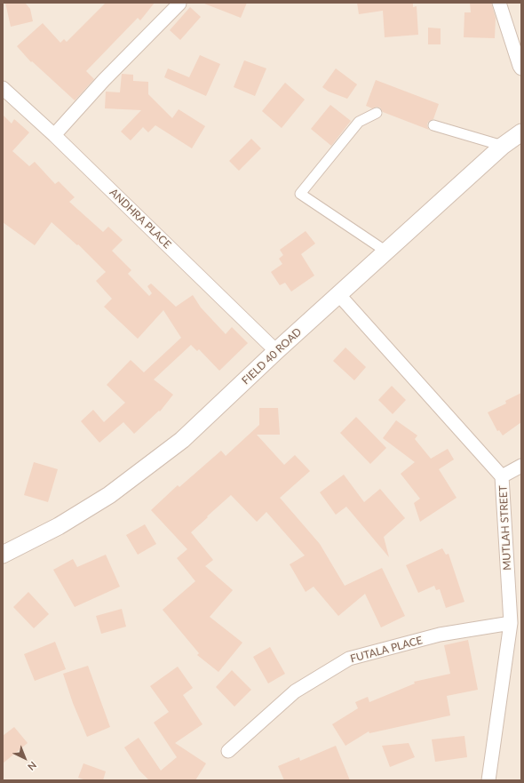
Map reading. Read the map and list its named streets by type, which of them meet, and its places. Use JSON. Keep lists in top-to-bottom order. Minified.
{"streets":{"street":["ANDHRA PLACE","FIELD 40 ROAD","MUTLAH STREET","FUTALA PLACE"]},"crossings":[["ANDHRA PLACE","FIELD 40 ROAD"],["FIELD 40 ROAD","MUTLAH STREET"],["MUTLAH STREET","FUTALA PLACE"]],"north":"bottom right"}
